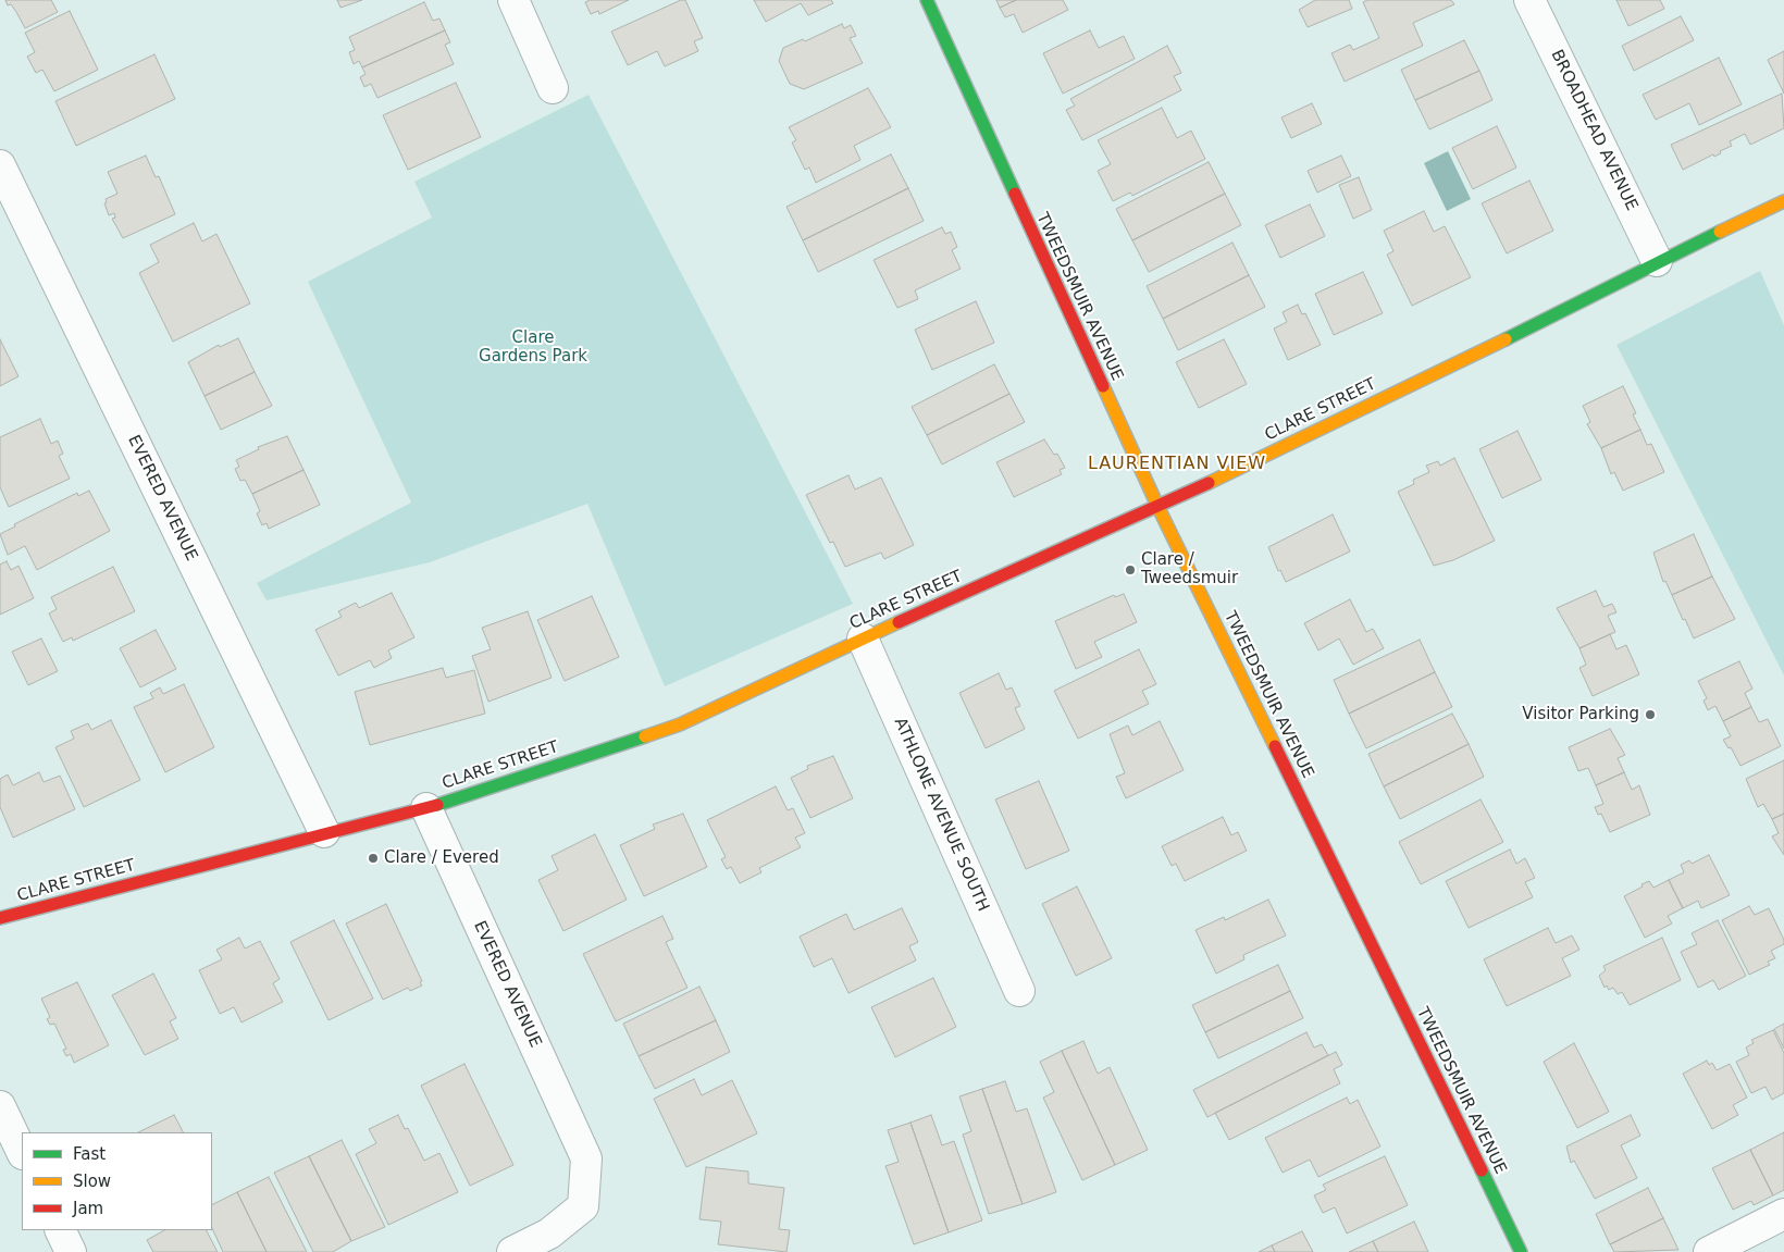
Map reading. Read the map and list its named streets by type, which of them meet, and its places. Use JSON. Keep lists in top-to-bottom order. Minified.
{"streets":{"street":["BROADHEAD AVENUE","TWEEDSMUIR AVENUE","CLARE STREET","EVERED AVENUE","ATHLONE AVENUE SOUTH"]},"crossings":[["BROADHEAD AVENUE","CLARE STREET"],["TWEEDSMUIR AVENUE","CLARE STREET"],["CLARE STREET","EVERED AVENUE"],["CLARE STREET","ATHLONE AVENUE SOUTH"]],"districts":["LAURENTIAN VIEW"],"parks":["Clare Gardens Park"],"places":["Clare / Tweedsmuir","Visitor Parking","Clare / Evered"],"legend":["Fast","Slow","Jam"]}
